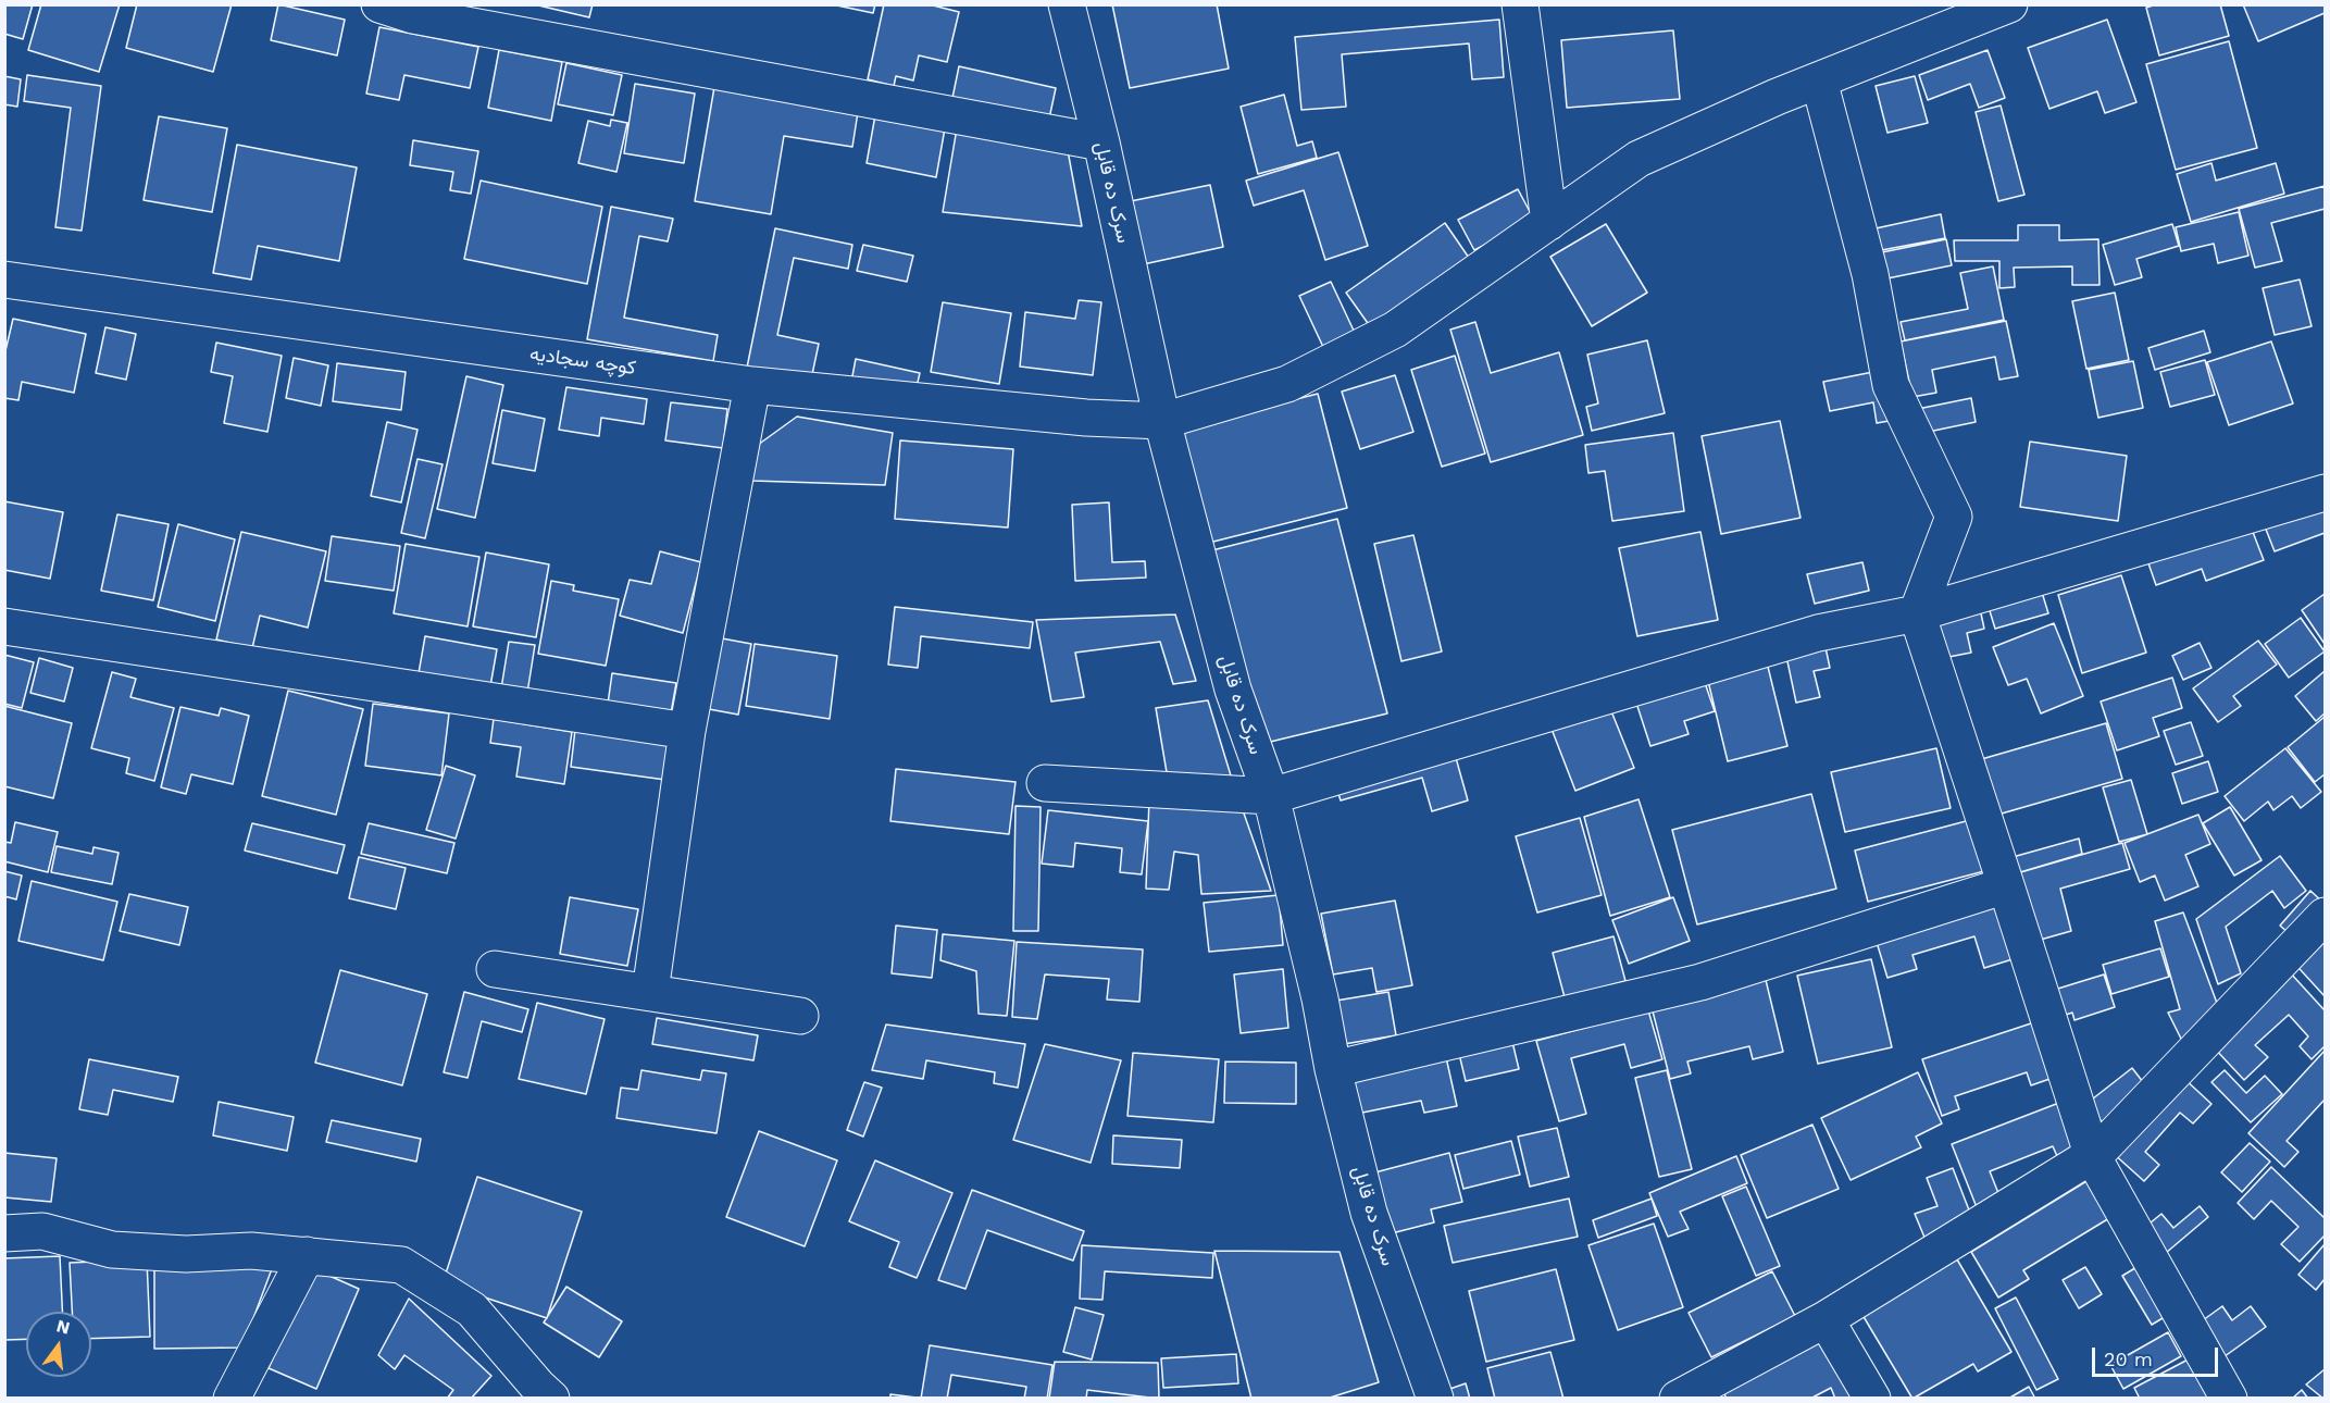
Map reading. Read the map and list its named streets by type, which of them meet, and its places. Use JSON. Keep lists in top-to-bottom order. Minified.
{"streets":{"street":["سرک ده قابل","کوچه سجادیه"]},"crossings":[["سرک ده قابل","کوچه سجادیه"]],"scale_bar":"20 m","north":"top"}
